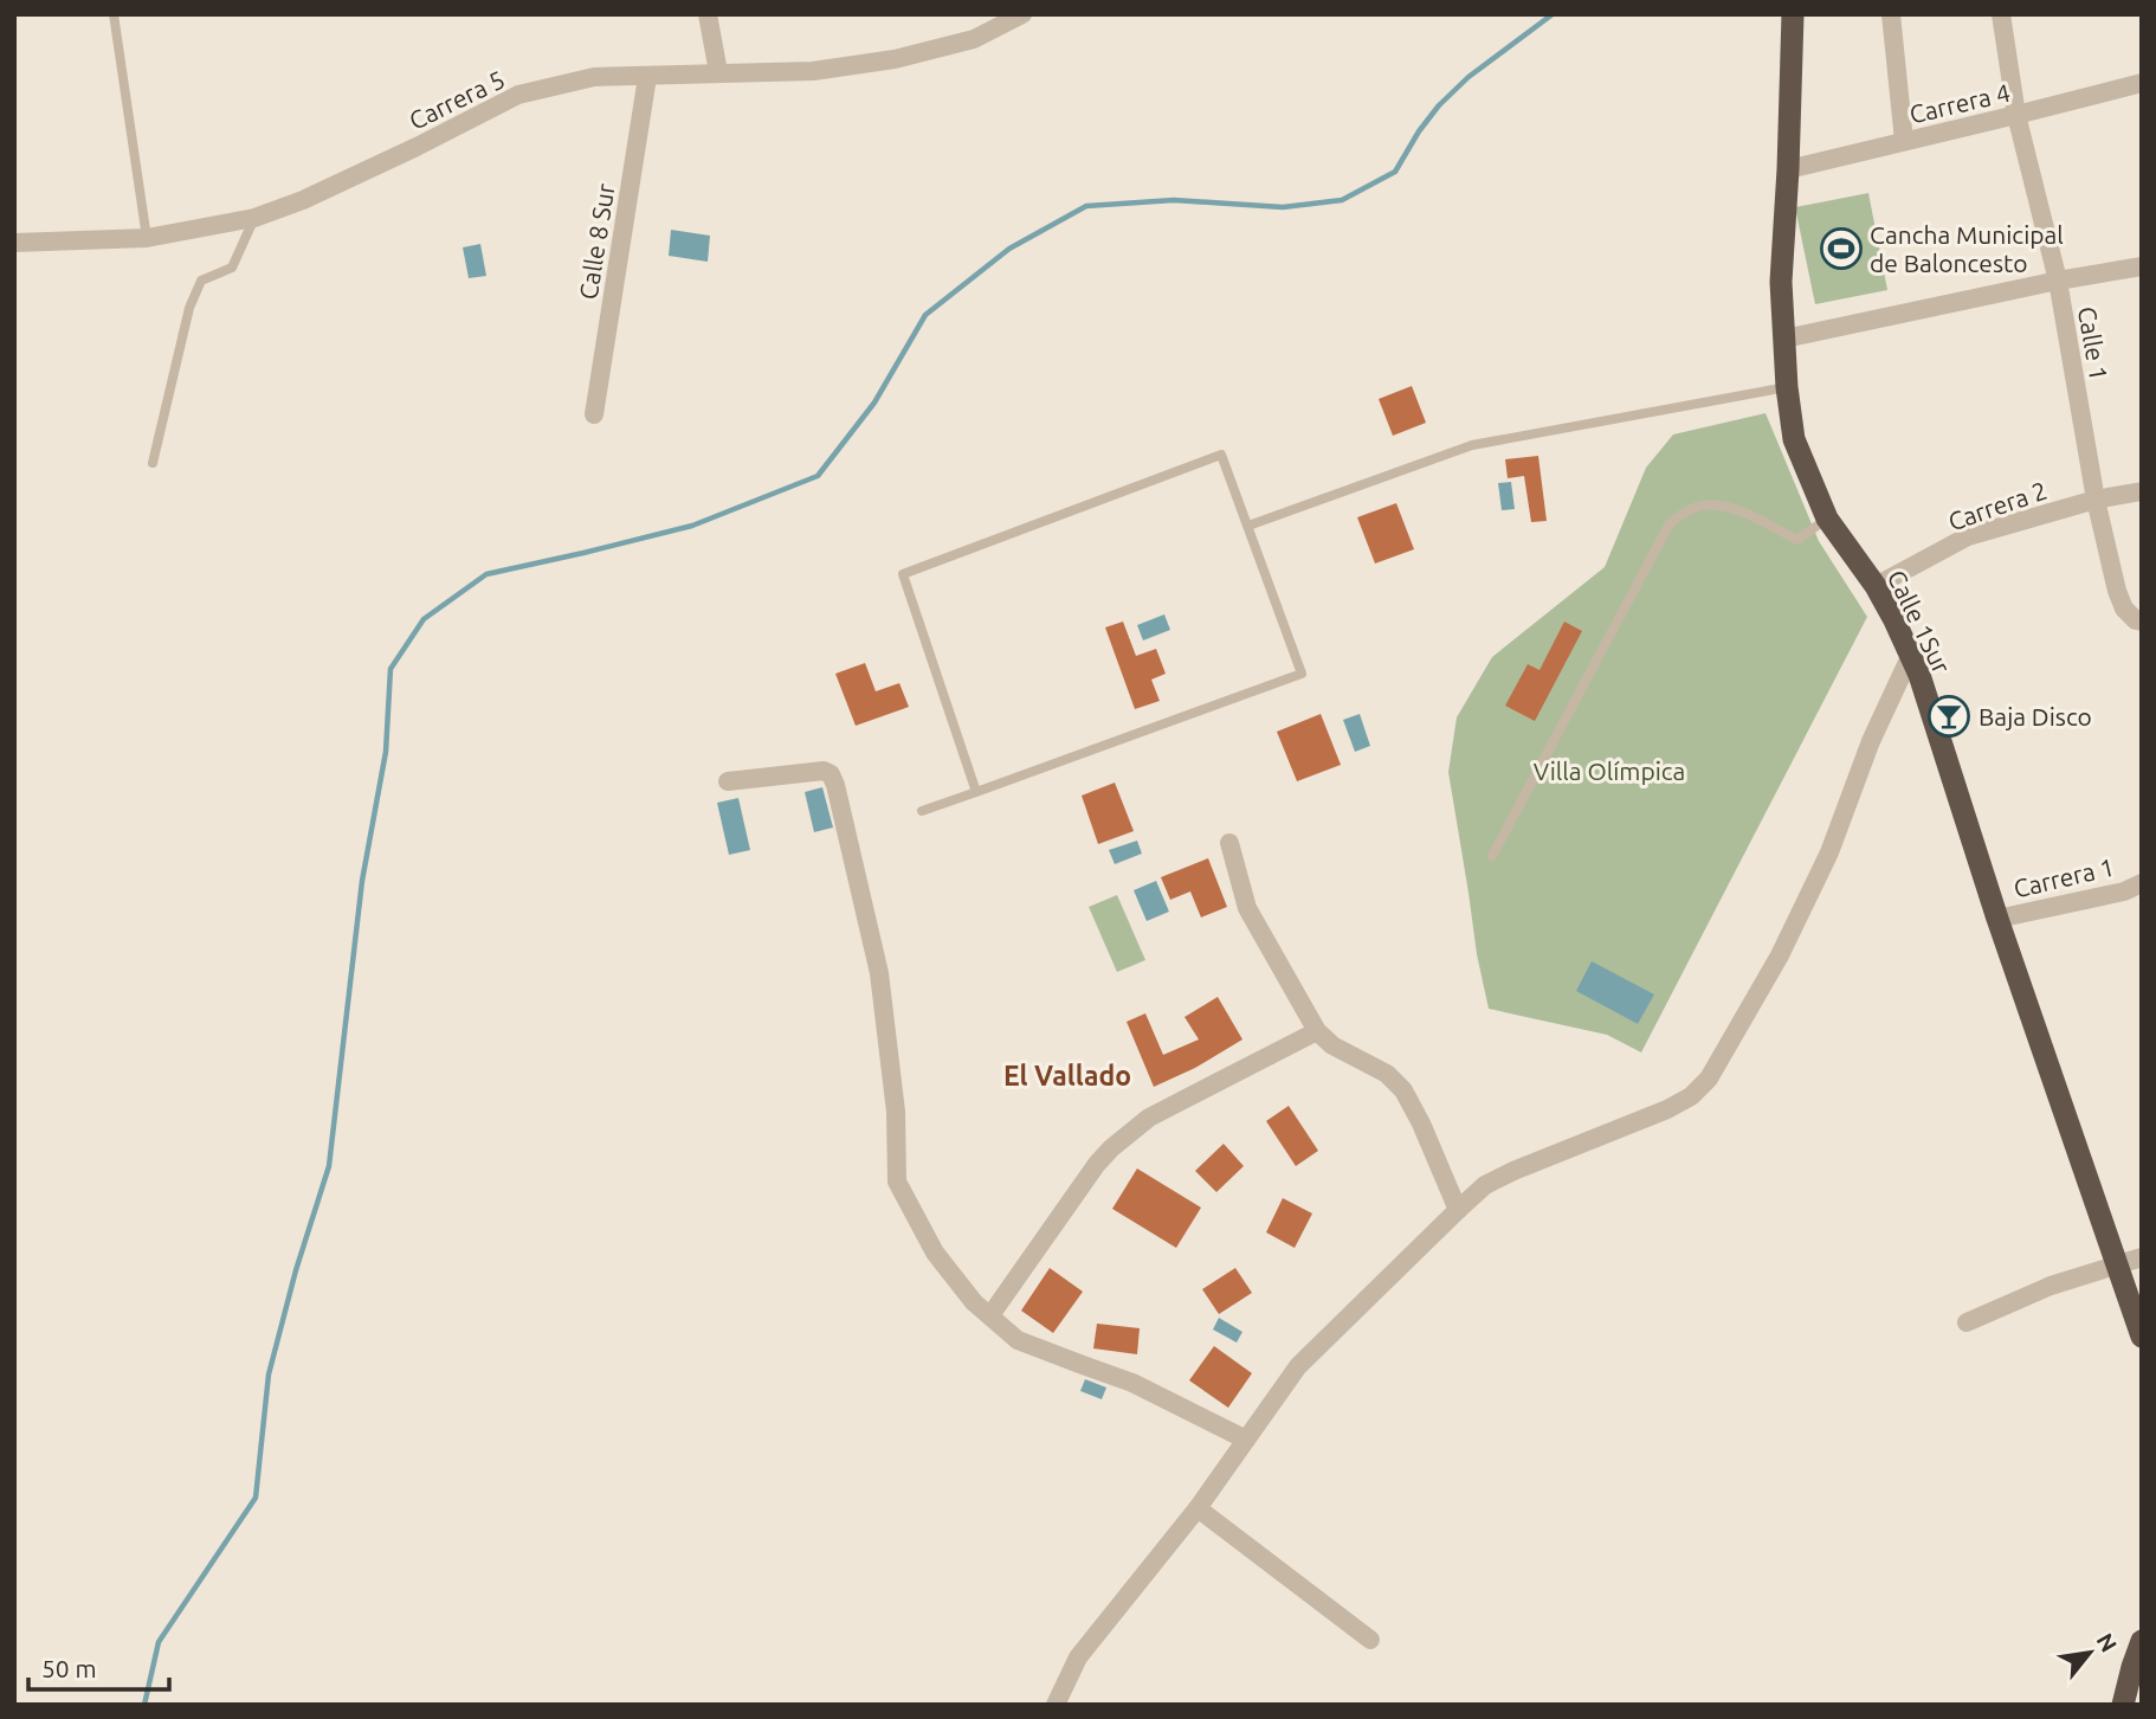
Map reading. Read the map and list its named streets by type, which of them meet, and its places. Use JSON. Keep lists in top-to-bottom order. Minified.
{"streets":{"highway":["Calle 1Sur"],"street":["Carrera 5","Carrera 4","Calle 8 Sur","Calle 1","Carrera 2","Carrera 1"]},"crossings":[["Carrera 5","Calle 8 Sur"],["Carrera 4","Calle 1"],["Carrera 4","Calle 1Sur"],["Calle 1","Carrera 2"],["Carrera 2","Calle 1Sur"],["Calle 1Sur","Carrera 1"]],"districts":["El Vallado"],"parks":["Villa Olímpica"],"places":{"sports":["Cancha Municipal de Baloncesto"],"bar":["Baja Disco"]},"scale_bar":"50 m","north":"top right"}
